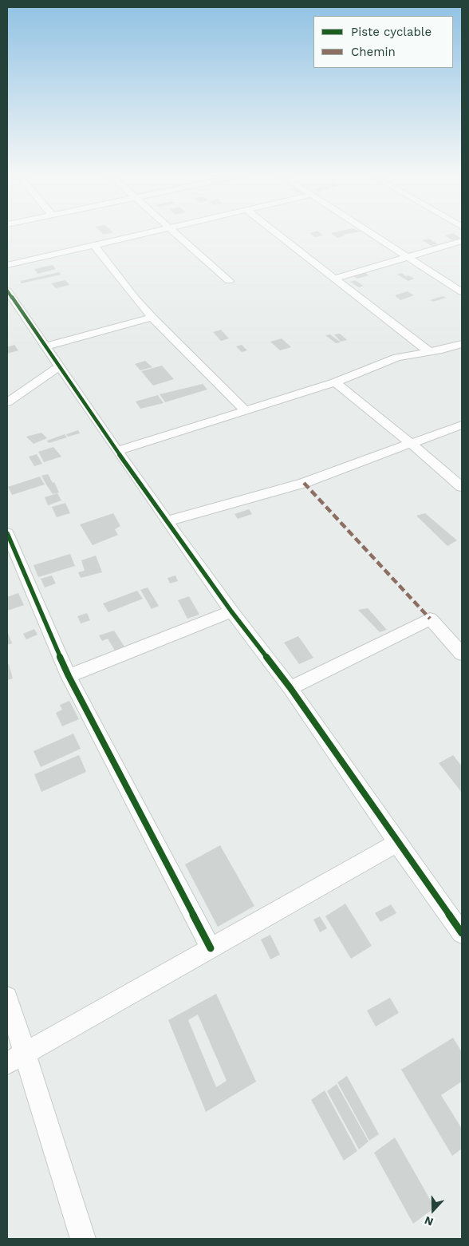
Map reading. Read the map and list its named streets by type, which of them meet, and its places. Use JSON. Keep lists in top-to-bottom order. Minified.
{"legend":["Piste cyclable","Chemin"],"north":"bottom"}
